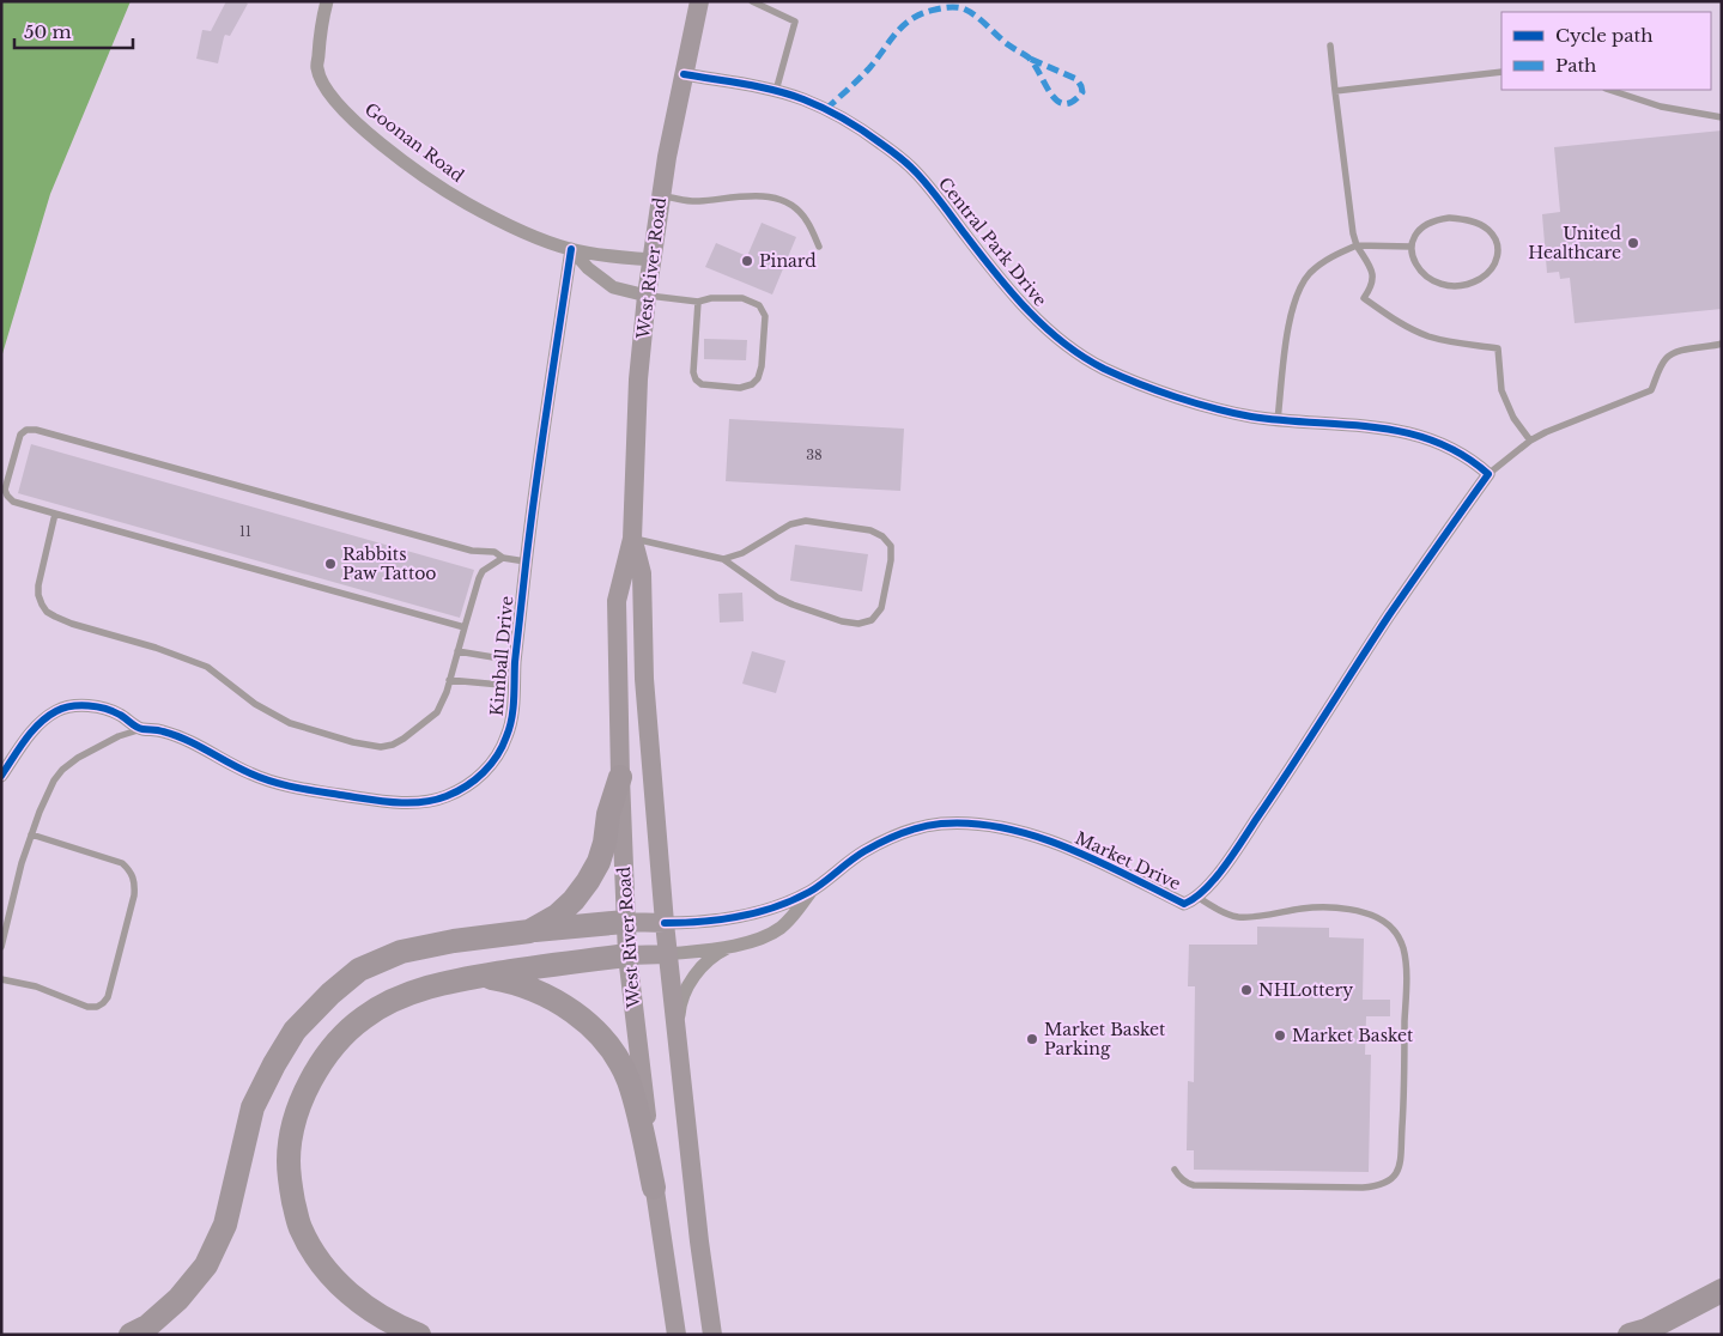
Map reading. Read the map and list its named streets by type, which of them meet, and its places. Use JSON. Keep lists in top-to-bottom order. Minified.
{"streets":{"main road":["West River Road"],"street":["Goonan Road","Central Park Drive","Kimball Drive","Market Drive"]},"crossings":[["Goonan Road","West River Road"],["Goonan Road","Kimball Drive"],["Central Park Drive","West River Road"],["Central Park Drive","Market Drive"],["West River Road","Market Drive"]],"places":["United Healthcare","Pinard","Rabbits Paw Tattoo","NHLottery","Market Basket","Market Basket Parking"],"house_numbers":["38","11"],"legend":["Cycle path","Path"],"scale_bar":"50 m"}
